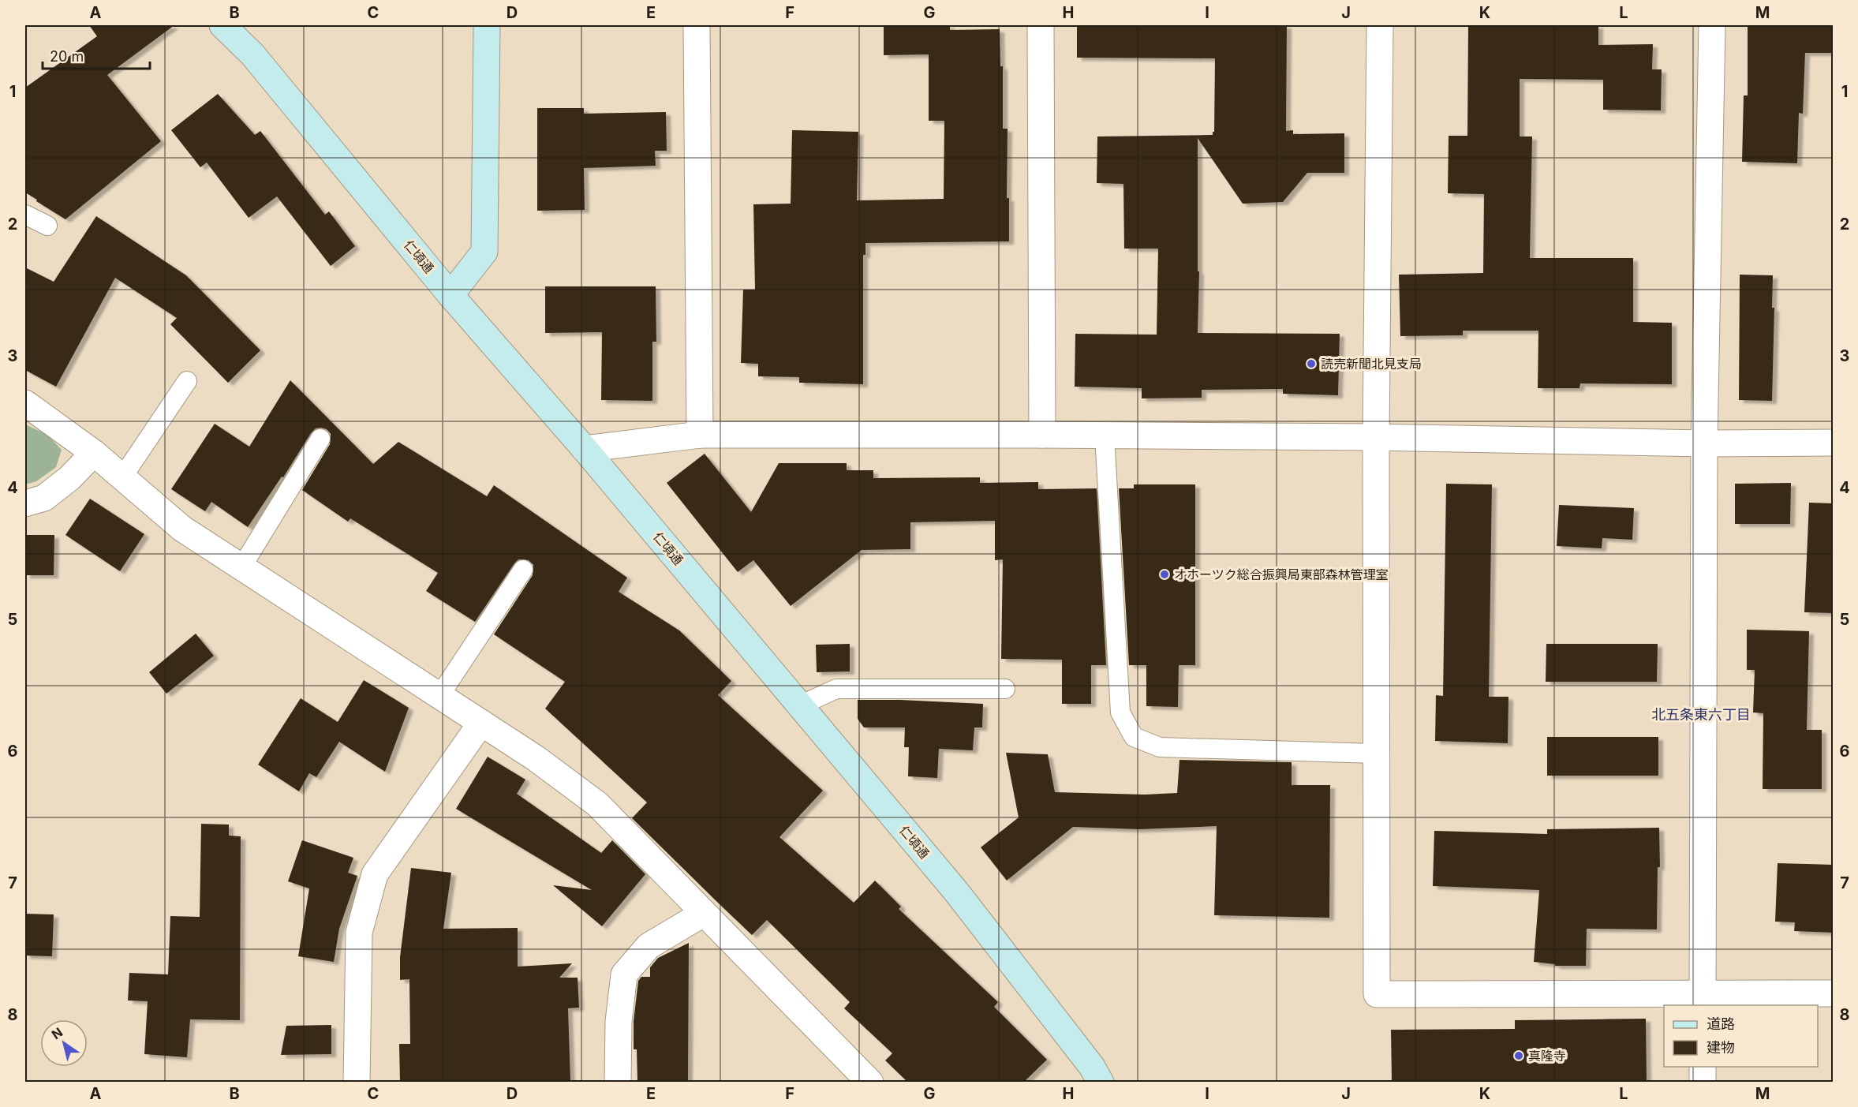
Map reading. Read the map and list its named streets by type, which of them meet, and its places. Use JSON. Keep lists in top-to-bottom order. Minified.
{"streets":{"street":["仁頃通"]},"districts":["北五条東六丁目"],"places":["読売新聞北見支局","オホーツク総合振興局東部森林管理室","真隆寺"],"legend":["道路","建物"],"scale_bar":"20 m","north":"top left","grid":{"columns":["A","B","C","D","E","F","G","H","I","J","K","L","M"],"rows":["1","2","3","4","5","6","7","8"]}}
